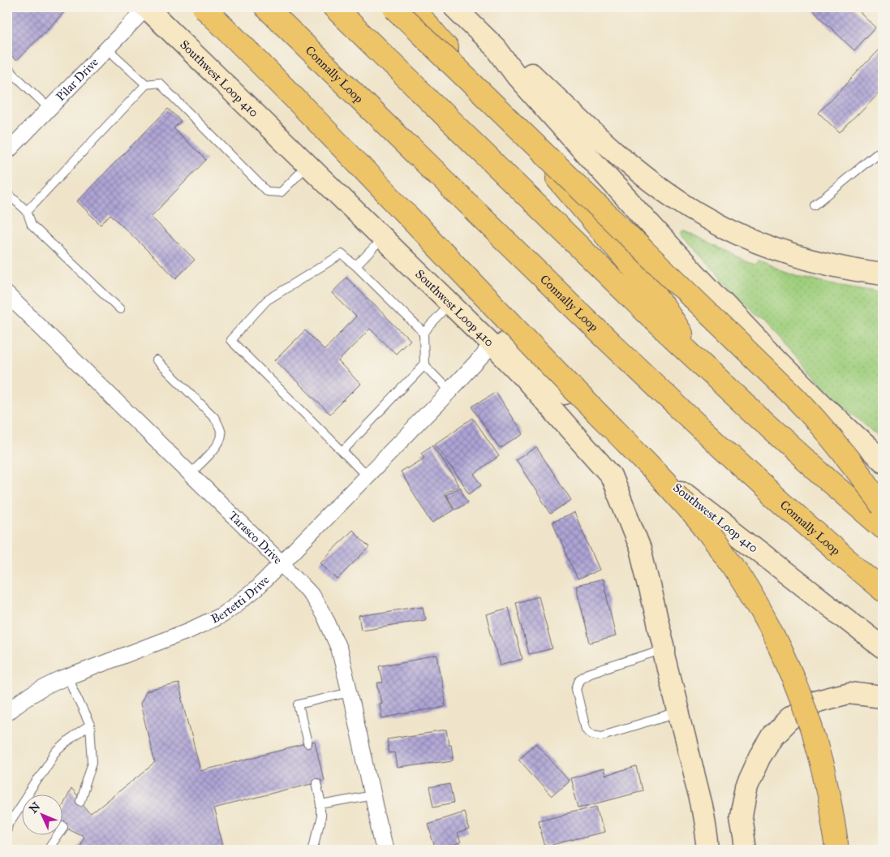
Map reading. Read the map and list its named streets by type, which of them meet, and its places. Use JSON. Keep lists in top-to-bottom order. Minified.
{"streets":{"highway":["Connally Loop"],"main road":["Southwest Loop 410"],"street":["Pilar Drive","Tarasco Drive","Bertetti Drive"]},"crossings":[["Southwest Loop 410","Pilar Drive"],["Southwest Loop 410","Bertetti Drive"],["Tarasco Drive","Bertetti Drive"]],"north":"top left"}
